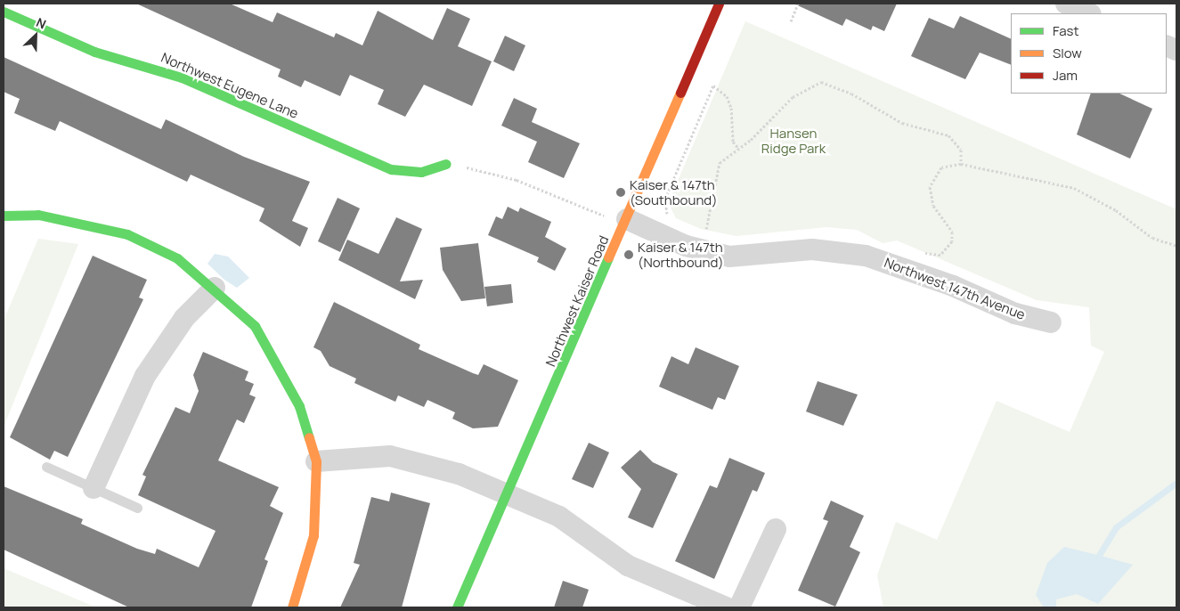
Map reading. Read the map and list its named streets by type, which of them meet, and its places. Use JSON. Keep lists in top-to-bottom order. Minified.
{"streets":{"street":["Northwest Eugene Lane","Northwest 147th Avenue","Northwest Kaiser Road"]},"crossings":[["Northwest 147th Avenue","Northwest Kaiser Road"]],"parks":["Hansen Ridge Park"],"places":["Kaiser & 147th (Southbound)","Kaiser & 147th (Northbound)"],"legend":["Fast","Slow","Jam"],"north":"top right"}
